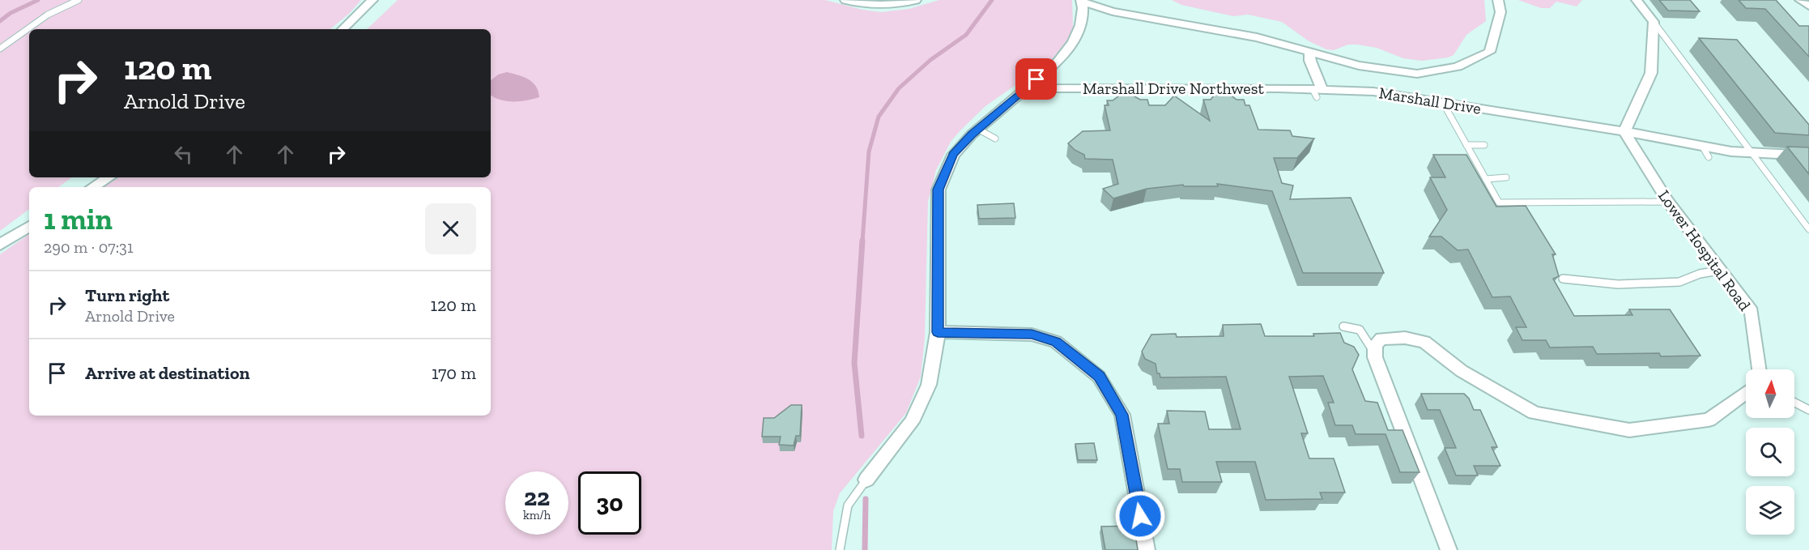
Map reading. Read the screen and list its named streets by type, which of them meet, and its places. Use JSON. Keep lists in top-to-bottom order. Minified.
{"streets":{"street":["Marshall Drive Northwest","Marshall Drive","Lower Hospital Road"]},"crossings":[["Marshall Drive Northwest","Marshall Drive"],["Marshall Drive","Lower Hospital Road"]],"north":"top","page":{"turn":["120 m","Arnold Drive"],"heading":["1 min","290 m · 07:31"],"list":[{"name":"Turn right","note":"Arnold Drive","value":"120 m"},{"name":"Arrive at destination","value":"170 m"}],"speed":"22 km/h","limit":"30"}}
